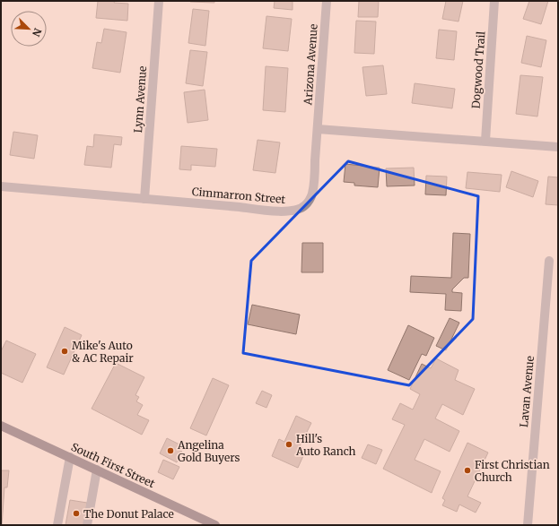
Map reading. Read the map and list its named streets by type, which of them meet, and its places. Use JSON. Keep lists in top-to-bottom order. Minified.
{"streets":{"main road":["South First Street"],"street":["Arizona Avenue","Dogwood Trail","Lynn Avenue","Cimmarron Street","Lavan Avenue"]},"crossings":[["Arizona Avenue","Cimmarron Street"],["Lynn Avenue","Cimmarron Street"]],"places":["Mike's Auto & AC Repair","Hill's Auto Ranch","Angelina Gold Buyers","First Christian Church","The Donut Palace"],"north":"bottom right"}
